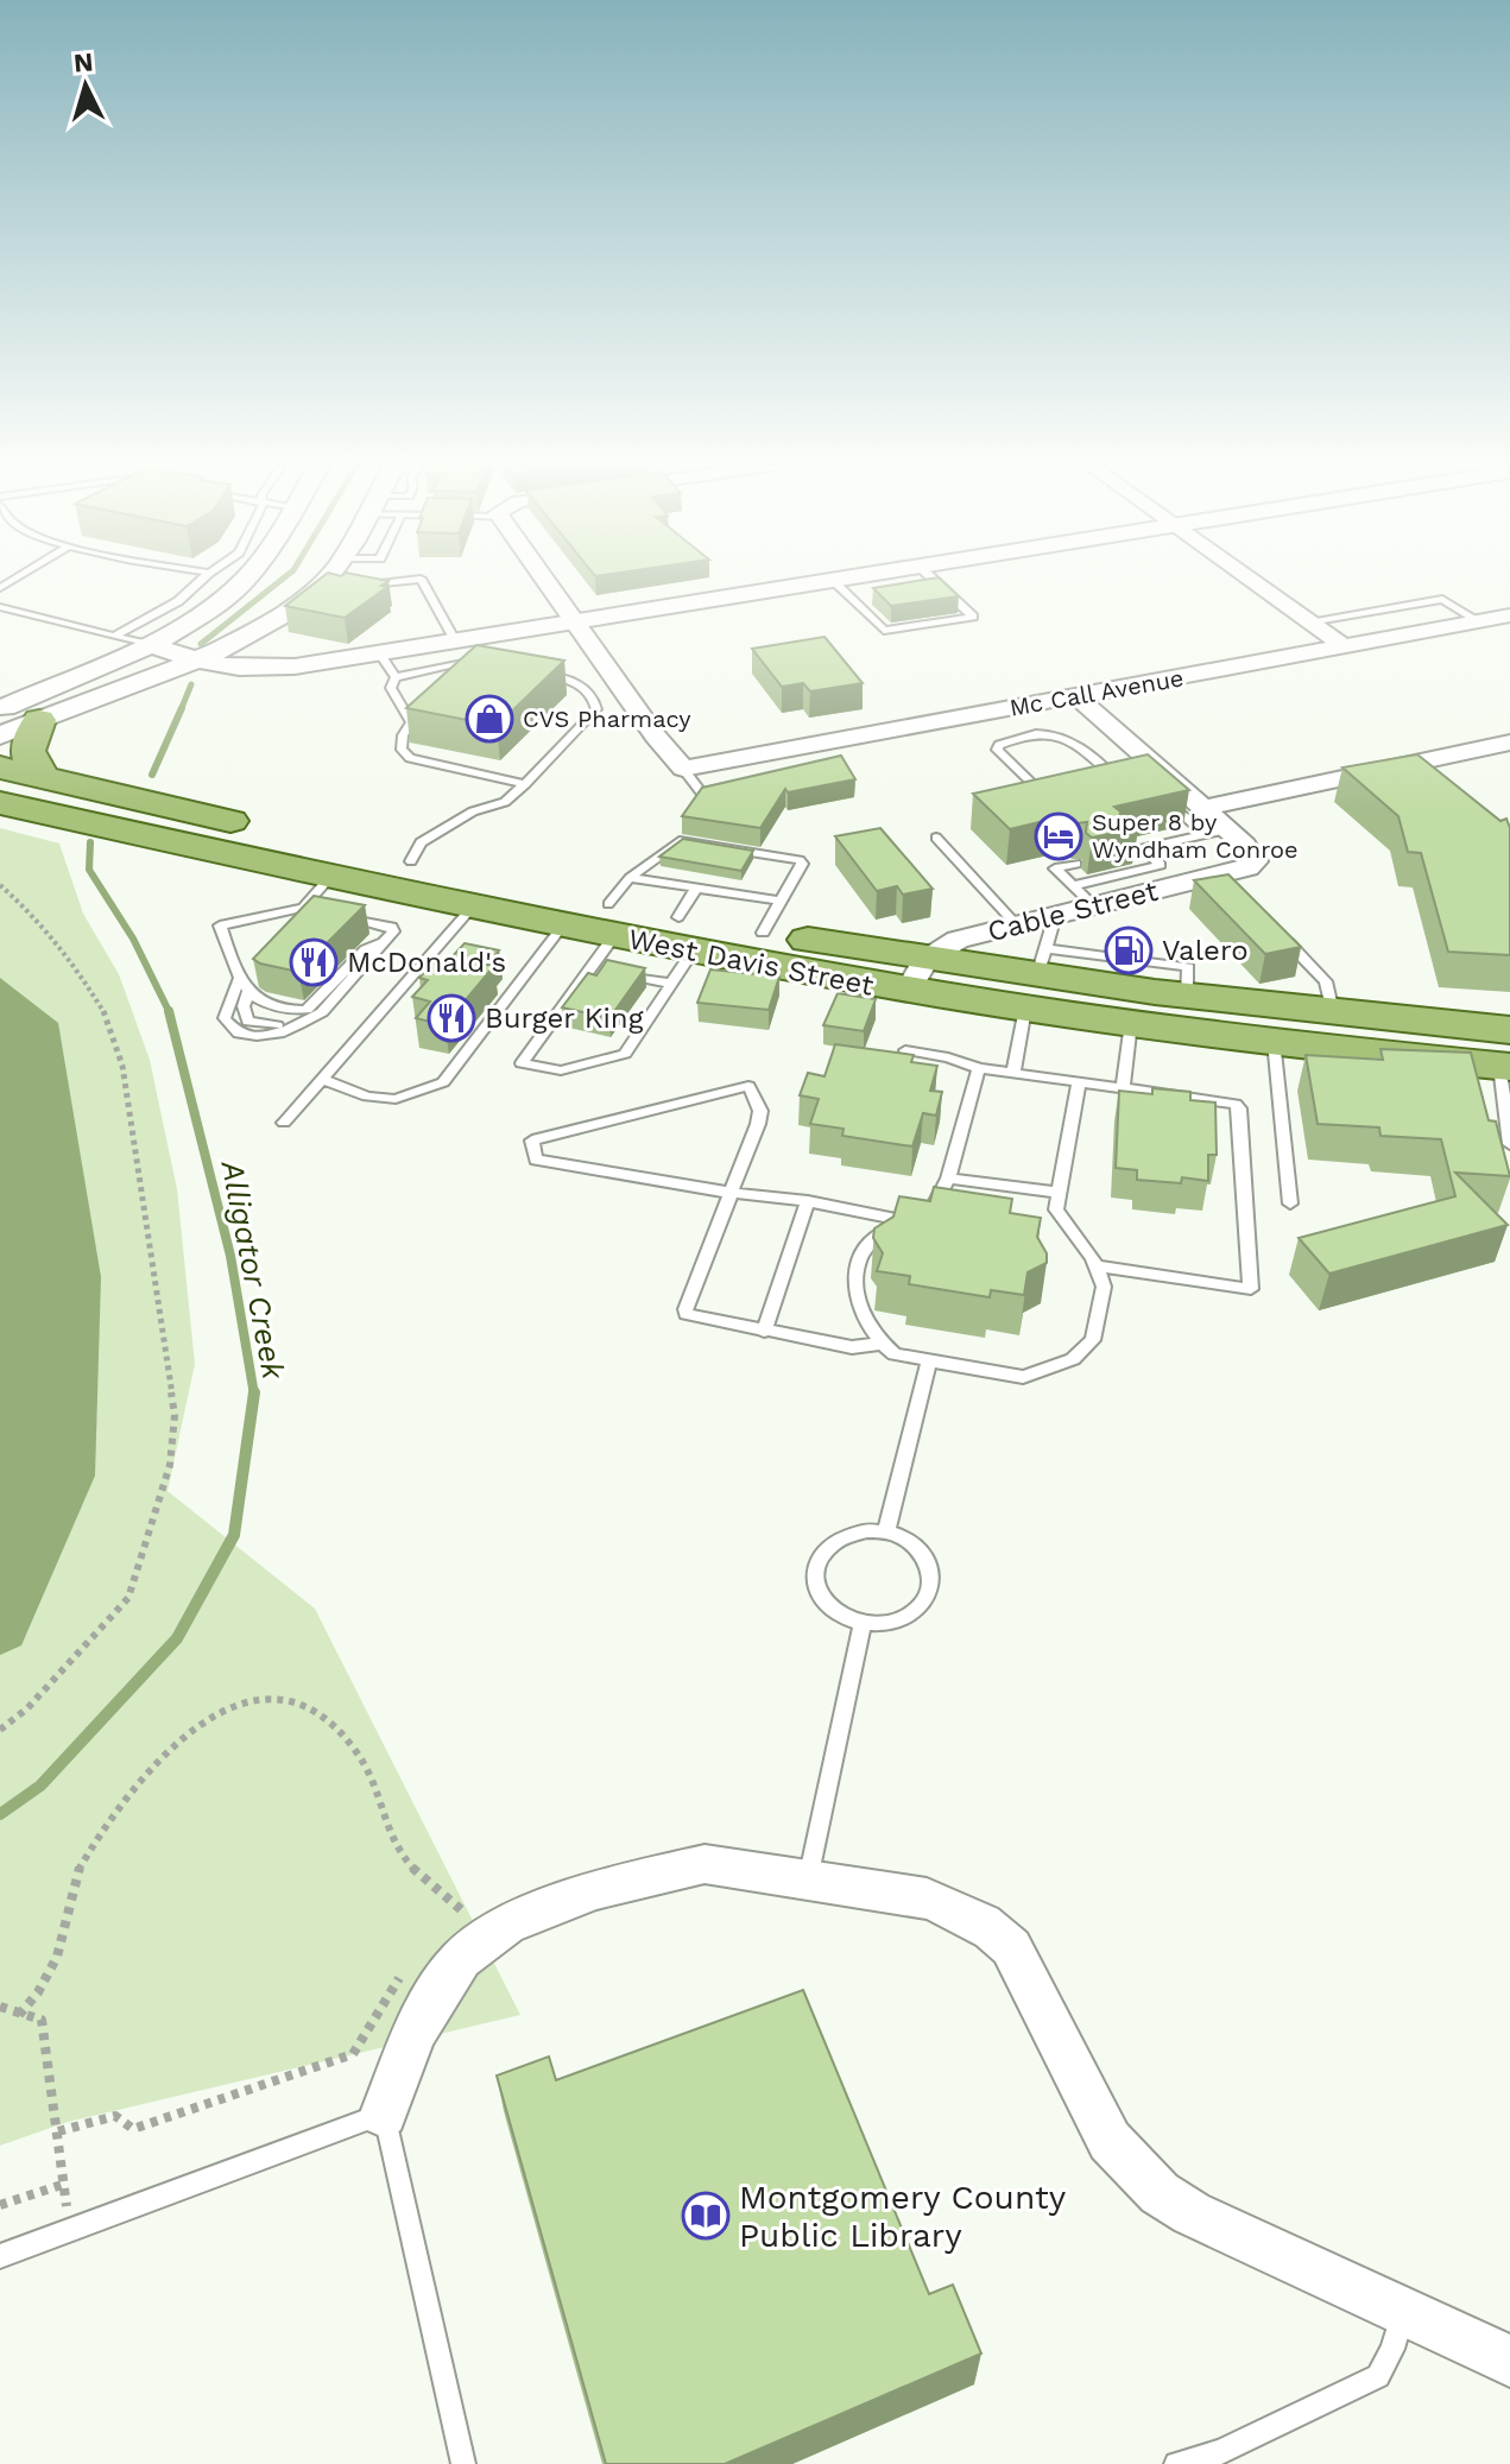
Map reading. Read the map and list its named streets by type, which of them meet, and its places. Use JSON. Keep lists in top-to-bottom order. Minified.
{"streets":{"main road":["West Davis Street"],"street":["Mc Call Avenue","Cable Street"]},"crossings":[["Cable Street","West Davis Street"]],"water":["Alligator Creek"],"places":{"shop":["CVS Pharmacy"],"hotel":["Super 8 by Wyndham Conroe"],"fuel station":["Valero"],"restaurant":["McDonald's","Burger King"],"library":["Montgomery County Public Library"]},"north":"top"}
